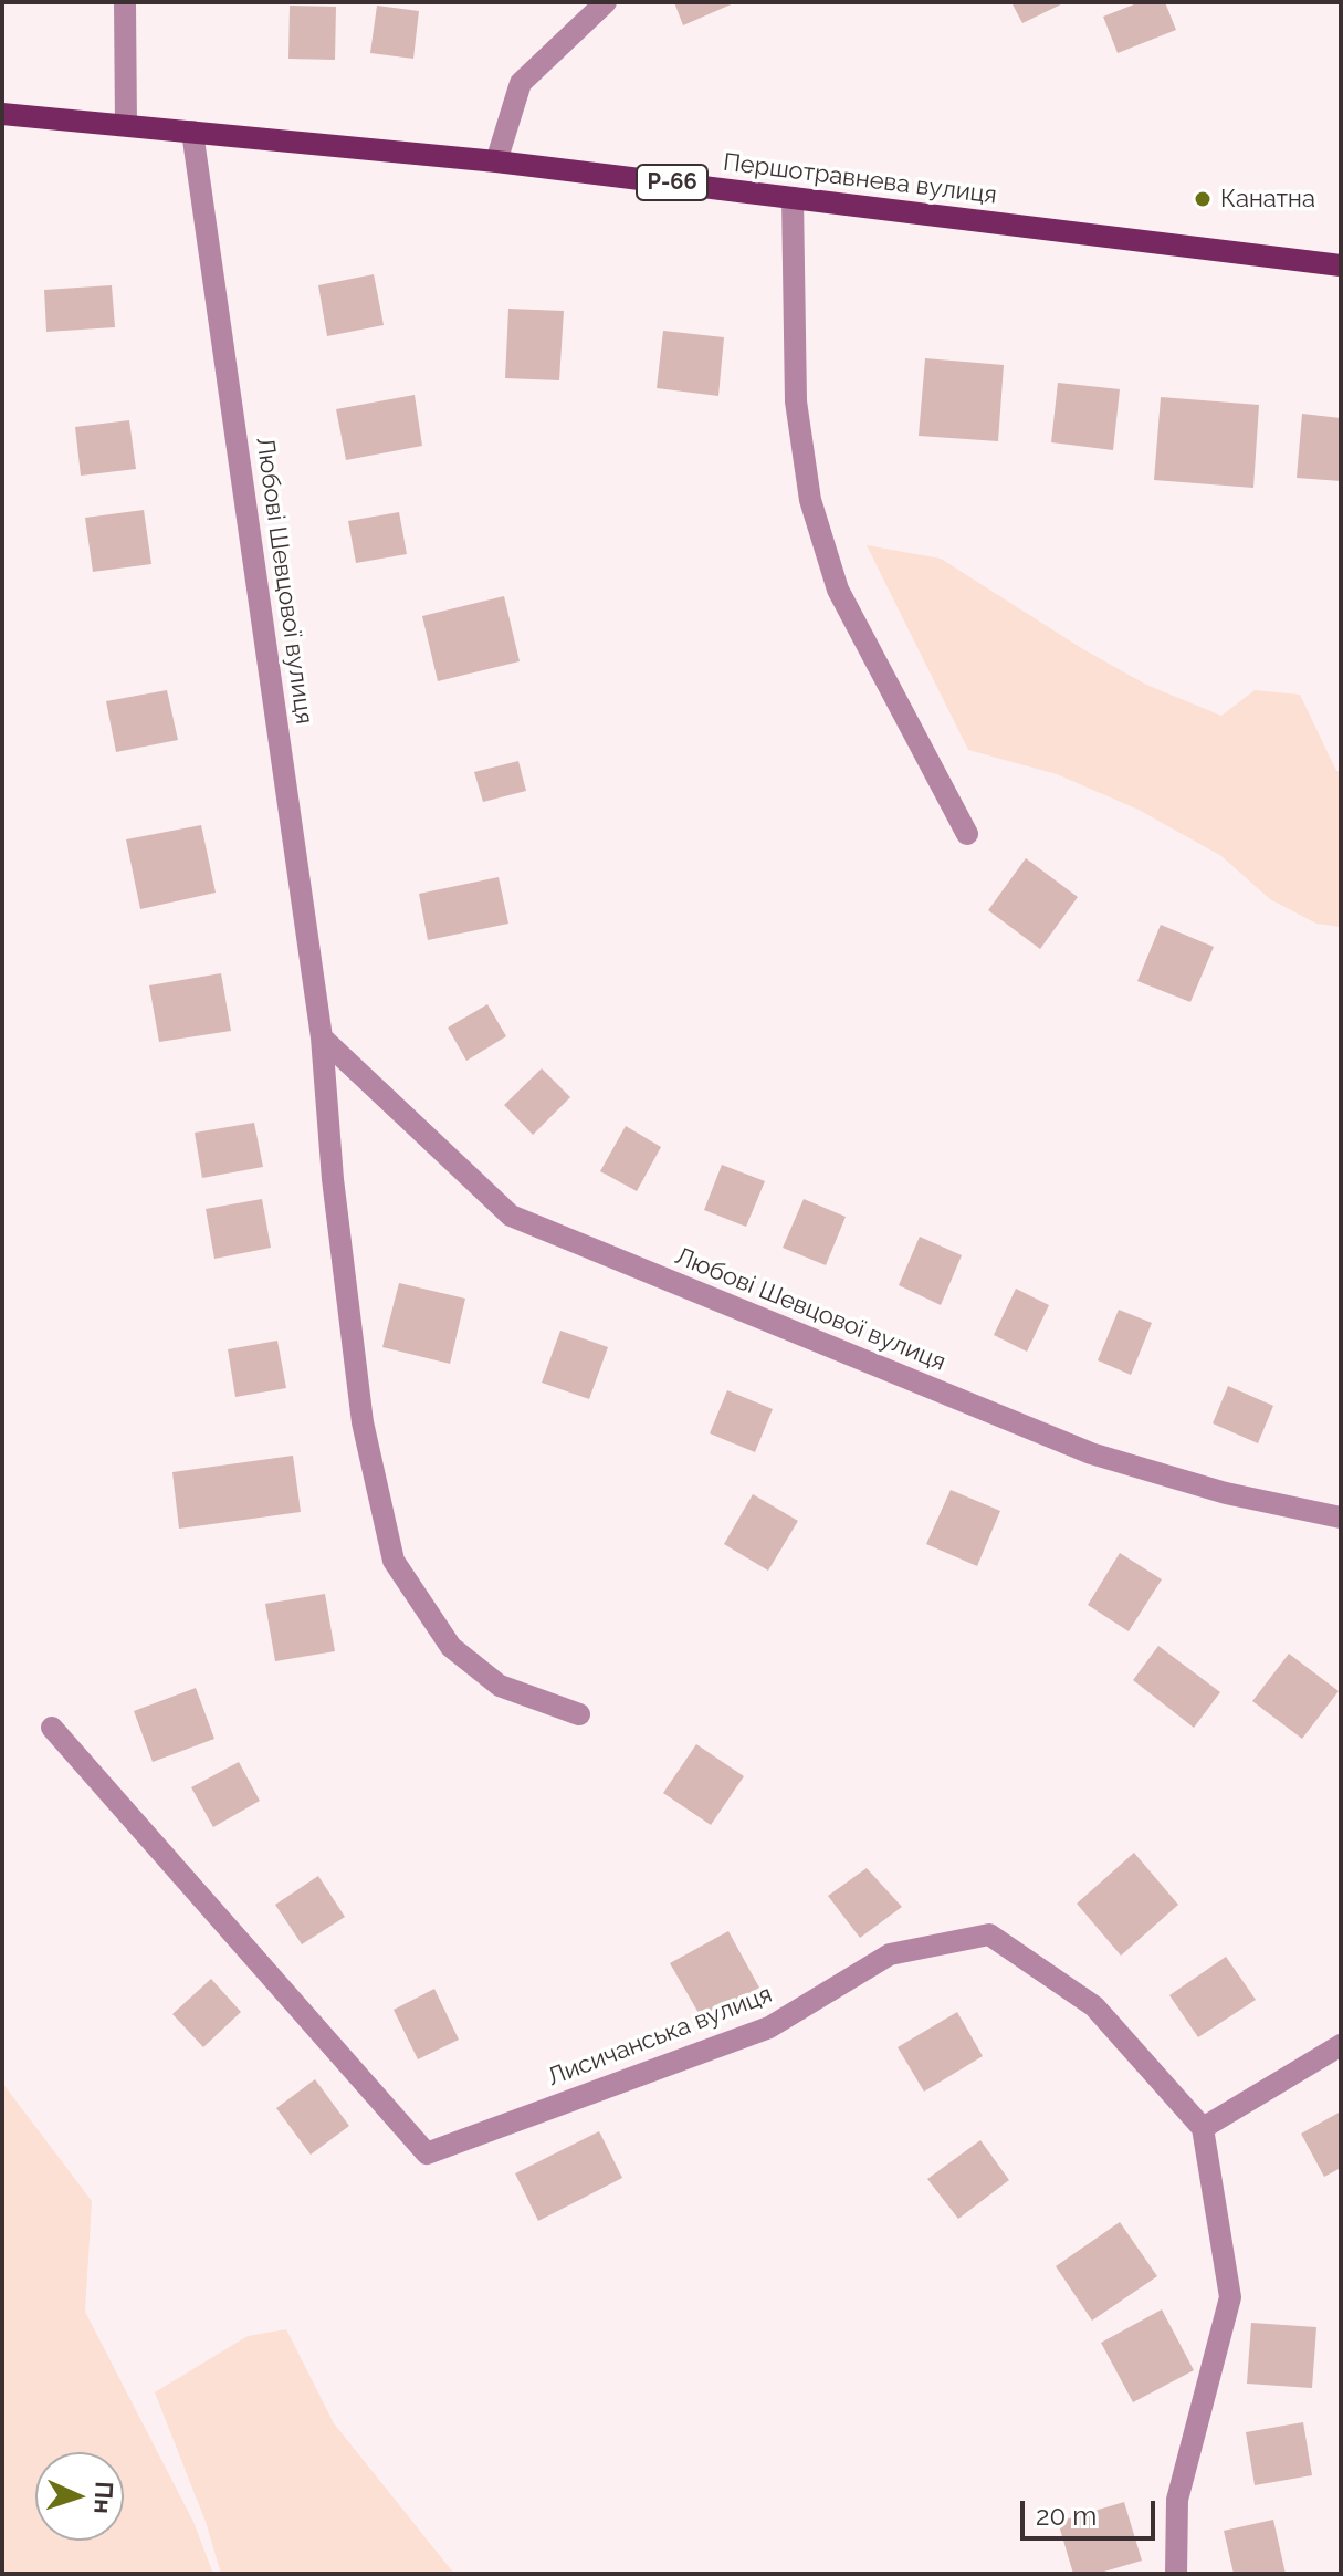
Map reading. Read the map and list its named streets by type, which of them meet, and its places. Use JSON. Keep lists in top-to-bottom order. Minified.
{"streets":{"main road":["Першотравнева вулиця","Р-66"],"street":["Любові Шевцової вулиця","Лисичанська вулиця"]},"crossings":[["Першотравнева вулиця","Любові Шевцової вулиця"]],"places":["Канатна"],"scale_bar":"20 m","north":"right"}
